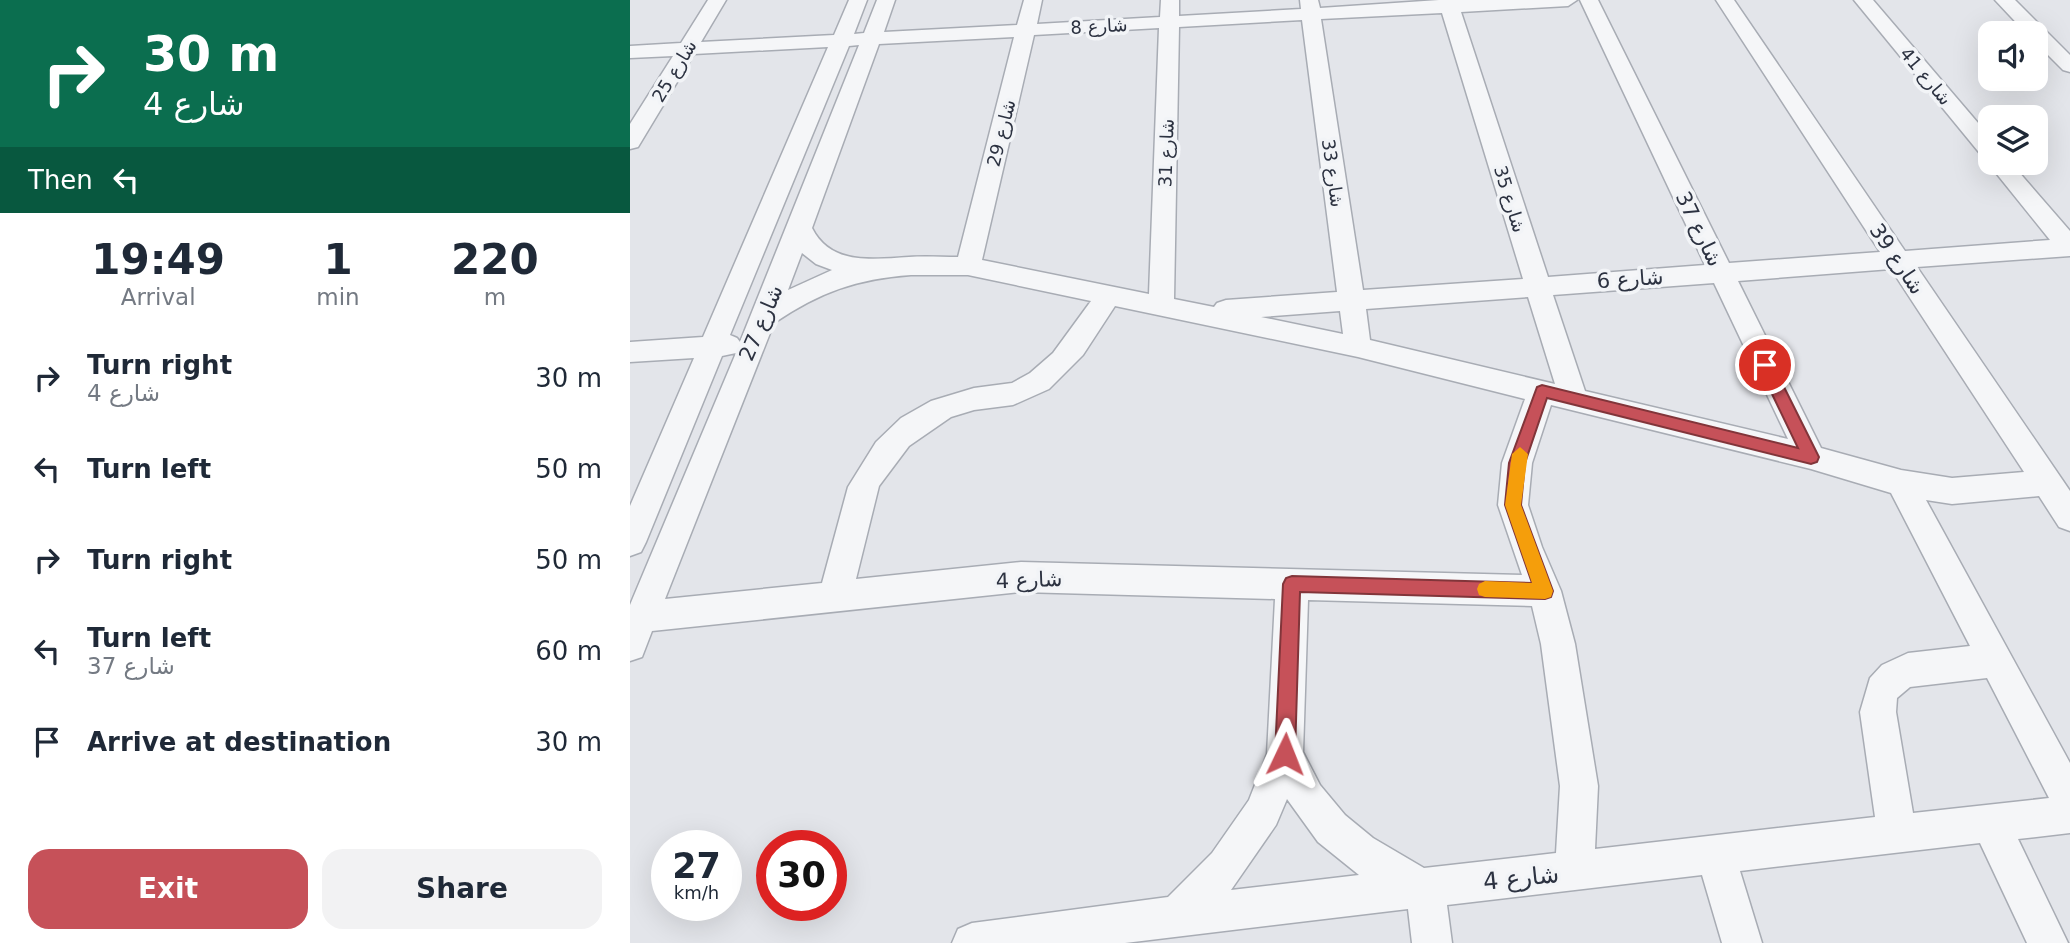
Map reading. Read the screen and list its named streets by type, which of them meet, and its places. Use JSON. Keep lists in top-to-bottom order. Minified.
{"streets":{"street":["شارع 8","شارع 25","شارع 41","شارع 29","شارع 31","شارع 33","شارع 35","شارع 37","شارع 39","شارع 6","شارع 27","شارع 4"]},"crossings":[["شارع 8","شارع 25"],["شارع 8","شارع 29"],["شارع 8","شارع 31"],["شارع 8","شارع 33"],["شارع 8","شارع 35"],["شارع 8","شارع 27"],["شارع 33","شارع 6"],["شارع 35","شارع 6"],["شارع 37","شارع 6"],["شارع 39","شارع 6"],["شارع 27","شارع 4"]],"page":{"turn":["30 m","شارع 4"],"then":"Then","eta":["19:49","Arrival","1","min","220","m"],"list":[{"name":"Turn right","note":"شارع 4","value":"30 m"},{"name":"Turn left","value":"50 m"},{"name":"Turn right","value":"50 m"},{"name":"Turn left","note":"شارع 37","value":"60 m"},{"name":"Arrive at destination","value":"30 m"}],"speed":"27 km/h","limit":"30","buttons":["Exit","Share"]}}
